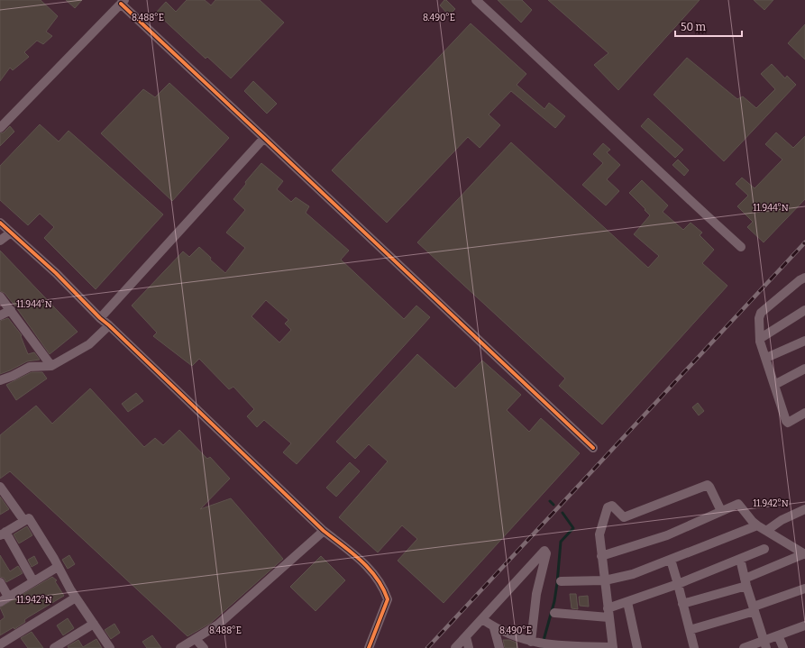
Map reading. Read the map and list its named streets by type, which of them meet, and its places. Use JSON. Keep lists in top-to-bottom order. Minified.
{"scale_bar":"50 m","coordinates":["8.488°E","8.490°E","11.944°N","11.942°N"]}
